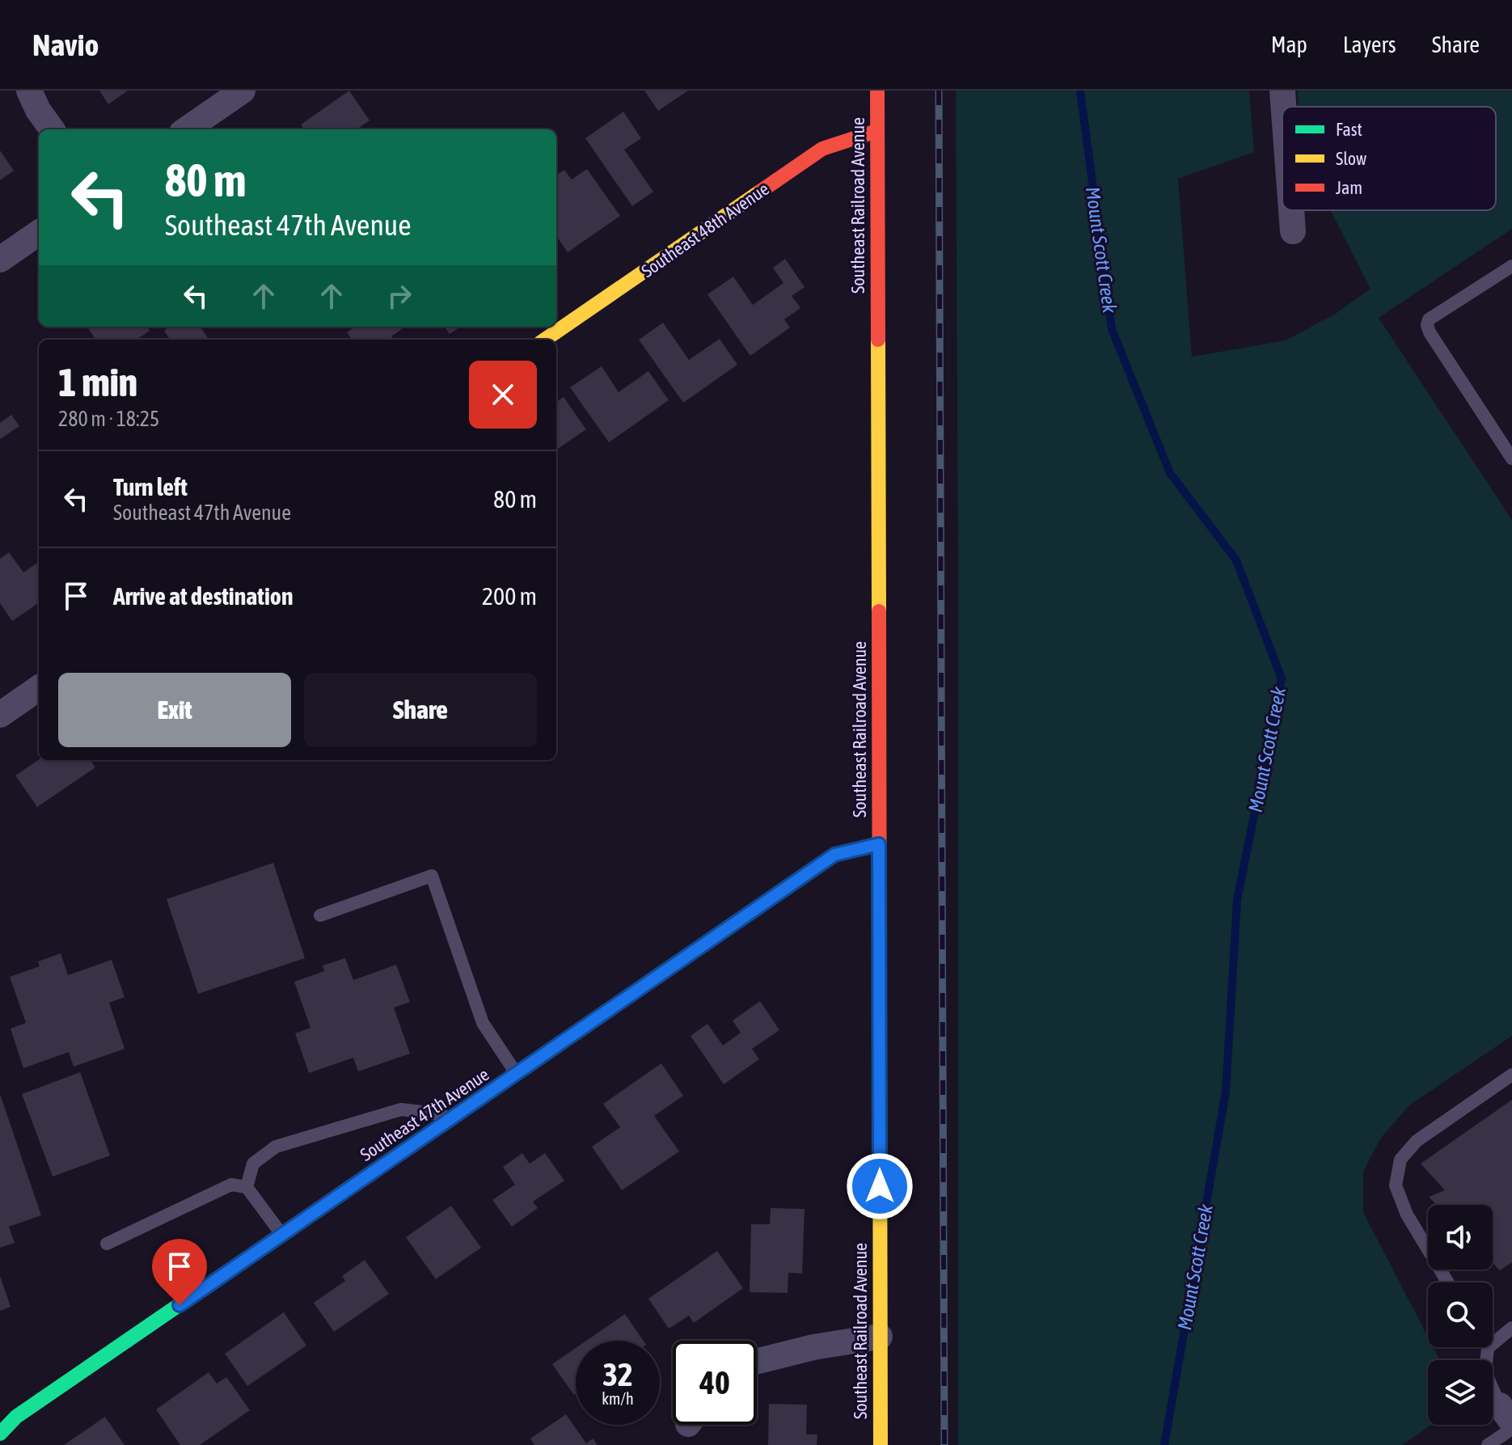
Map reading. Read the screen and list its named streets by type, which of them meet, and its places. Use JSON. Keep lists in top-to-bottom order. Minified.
{"streets":{"street":["Southeast Railroad Avenue","Southeast 48th Avenue","Southeast 47th Avenue"]},"crossings":[["Southeast Railroad Avenue","Southeast 48th Avenue"],["Southeast Railroad Avenue","Southeast 47th Avenue"]],"water":["Mount Scott Creek"],"legend":["Fast","Slow","Jam"],"page":{"header":"Navio","nav":["Map","Layers","Share"],"turn":["80 m","Southeast 47th Avenue"],"heading":["1 min","280 m · 18:25"],"list":[{"name":"Turn left","note":"Southeast 47th Avenue","value":"80 m"},{"name":"Arrive at destination","value":"200 m"}],"buttons":["Exit","Share"],"speed":"32 km/h","limit":"40"}}
